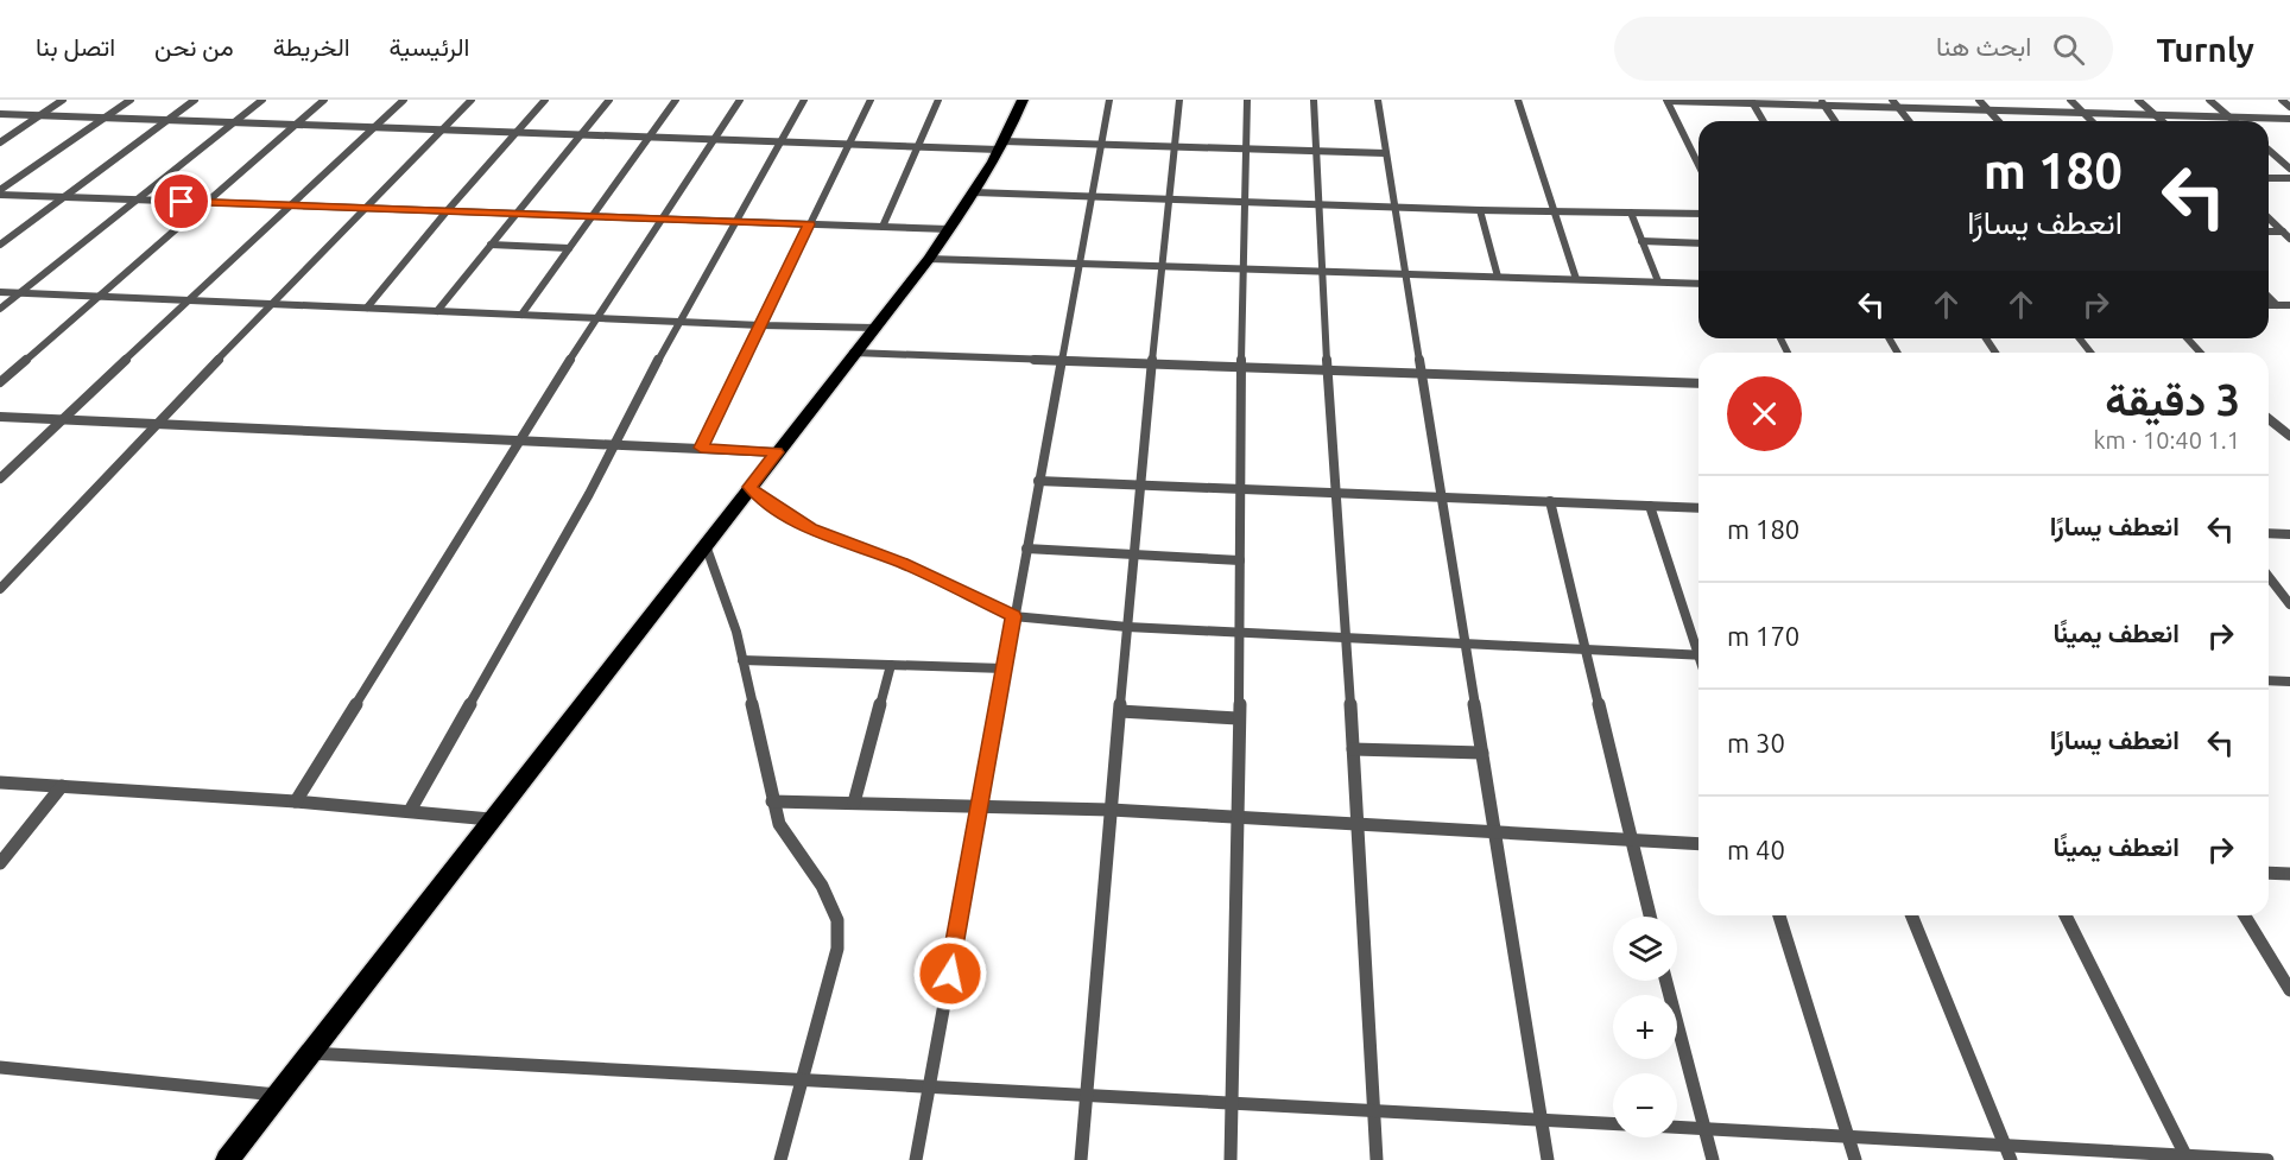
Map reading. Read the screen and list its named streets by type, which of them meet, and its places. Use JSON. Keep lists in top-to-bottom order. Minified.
{"page":{"header":"Turnly","search":"ابحث هنا","nav":["الرئيسية","الخريطة","من نحن","اتصل بنا"],"turn":["180 m","انعطف يسارًا"],"heading":["3 دقيقة","1.1 km · 10:40"],"list":[{"name":"انعطف يسارًا","value":"180 m"},{"name":"انعطف يمينًا","value":"170 m"},{"name":"انعطف يسارًا","value":"30 m"},{"name":"انعطف يمينًا","value":"40 m"}],"map_buttons":["+","−"]}}
